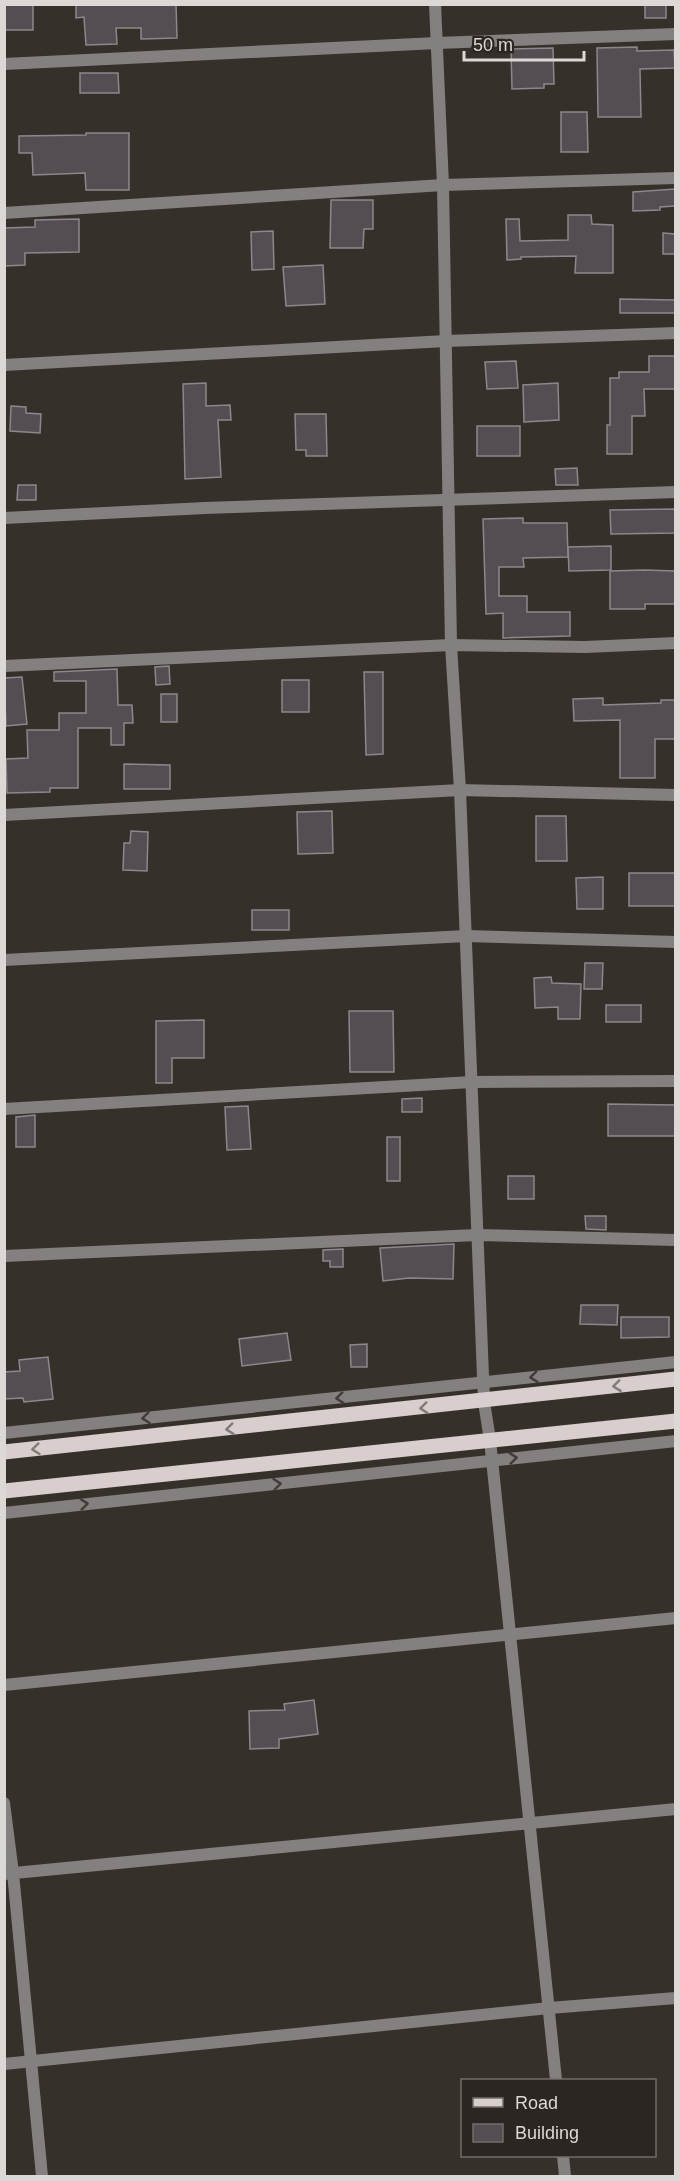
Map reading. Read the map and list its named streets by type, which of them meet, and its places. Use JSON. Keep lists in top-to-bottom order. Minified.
{"legend":["Road","Building"],"scale_bar":"50 m"}
